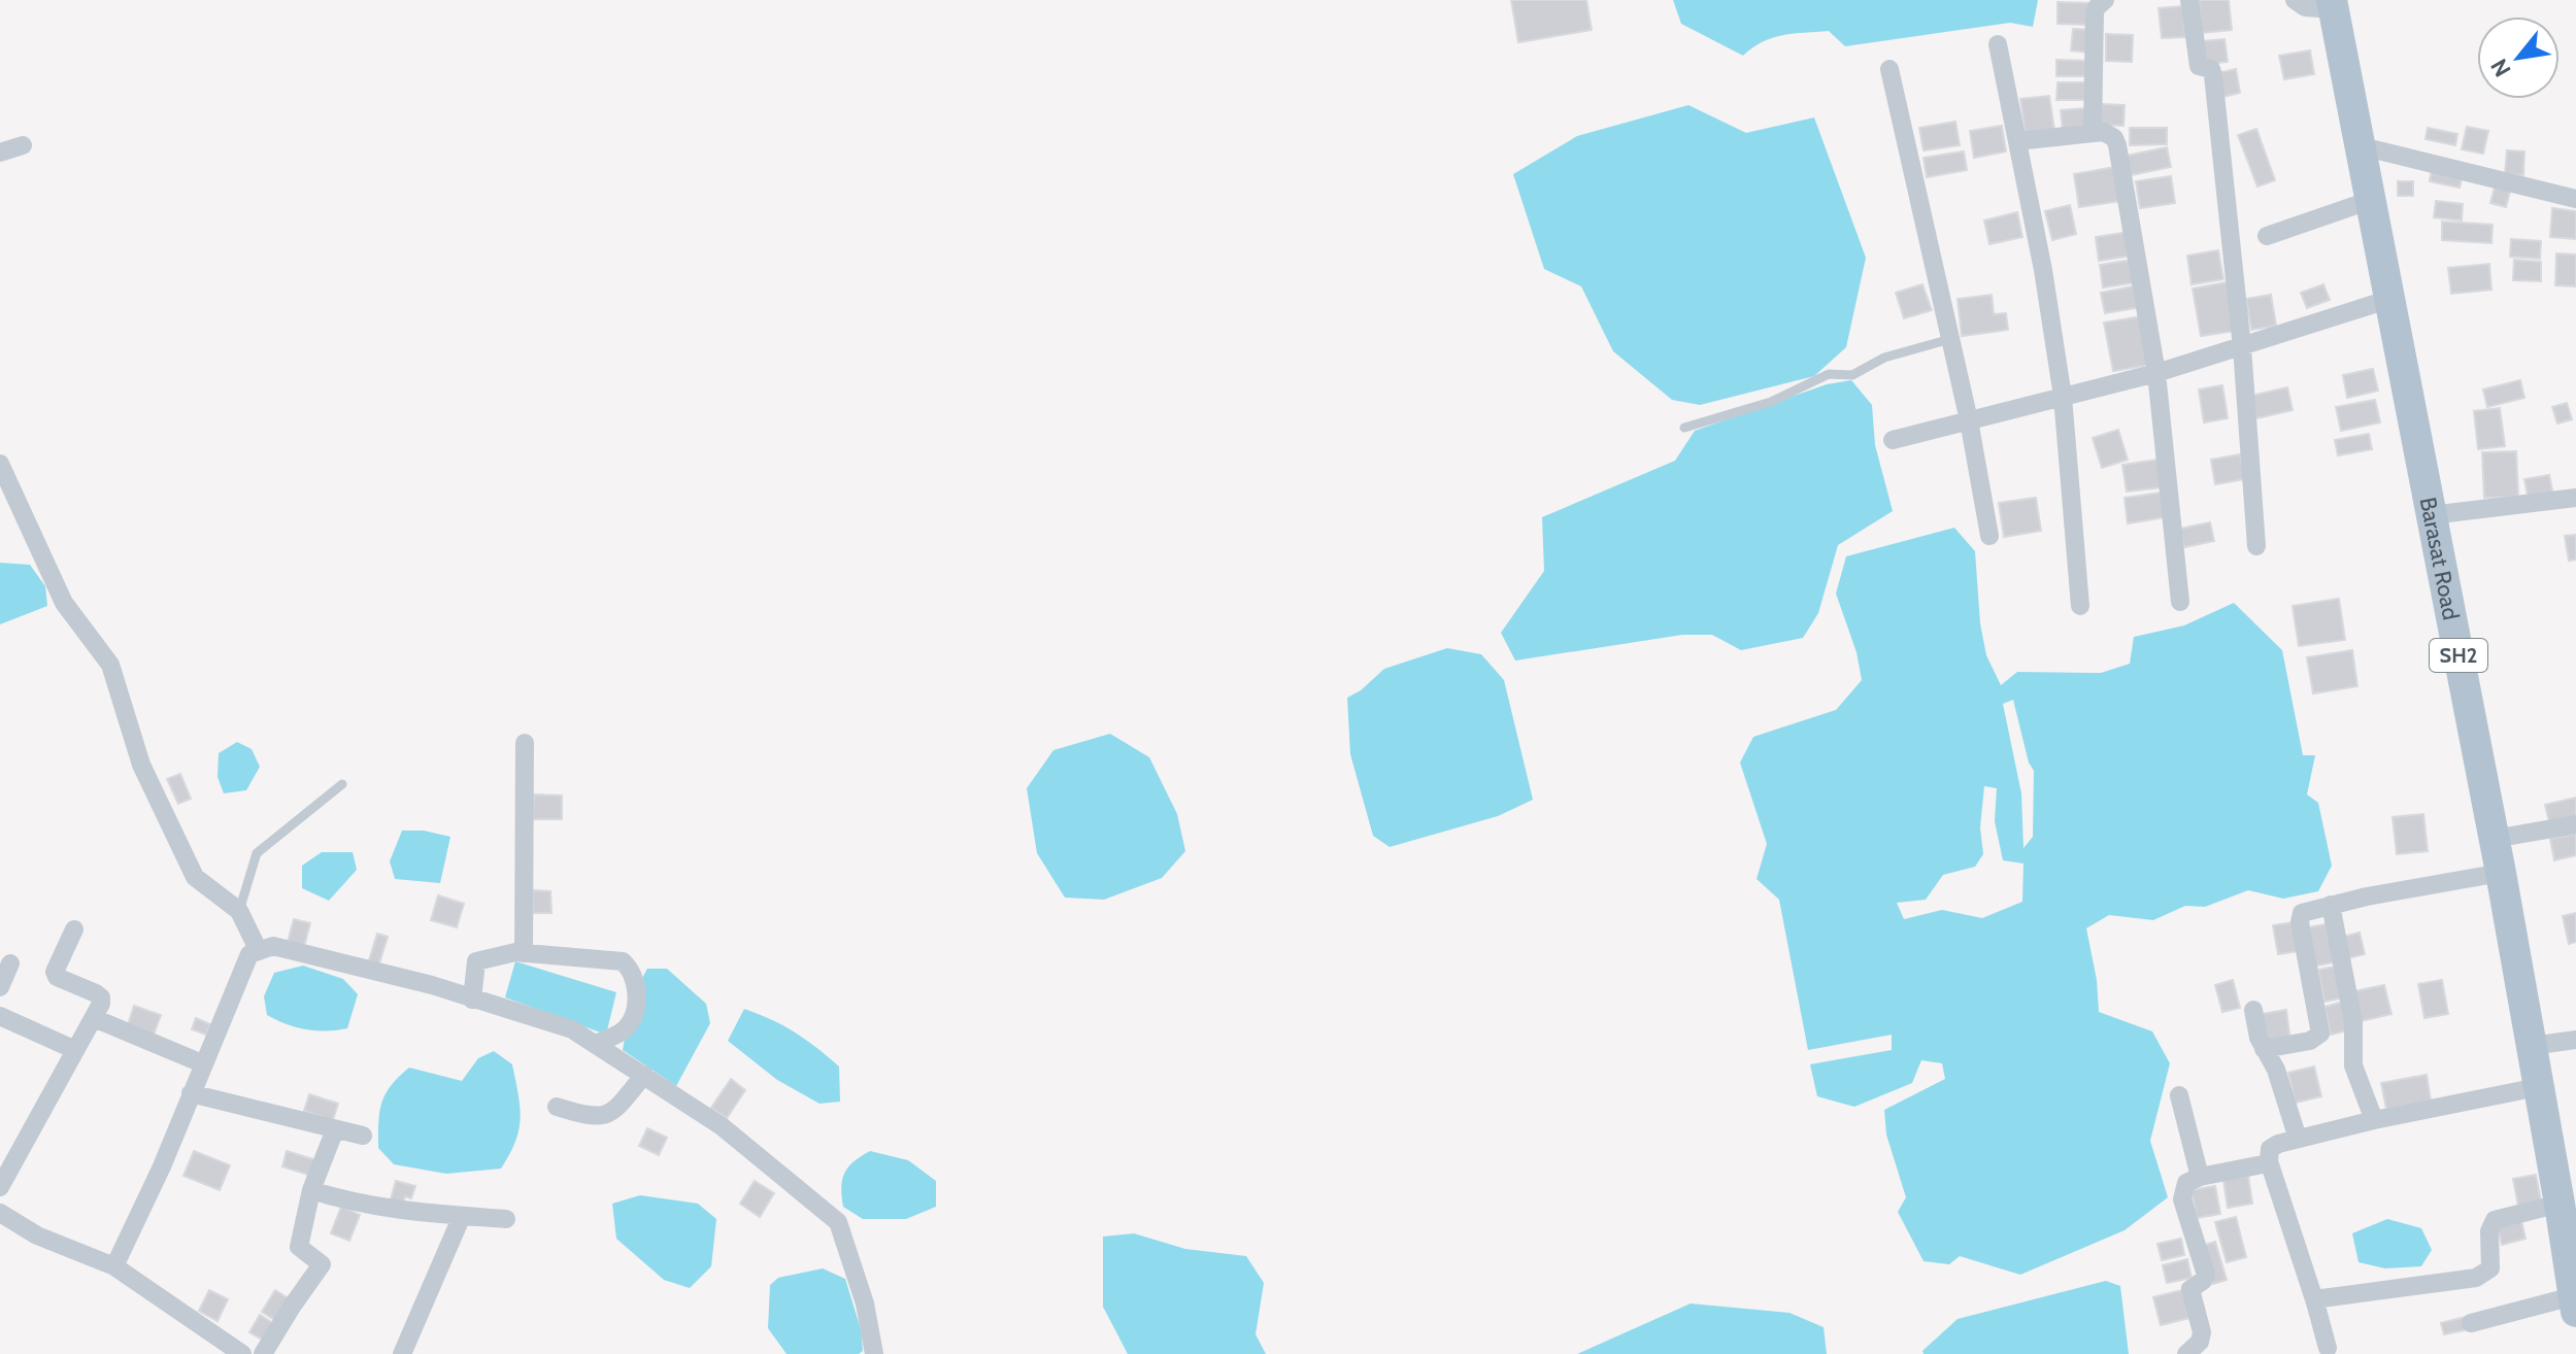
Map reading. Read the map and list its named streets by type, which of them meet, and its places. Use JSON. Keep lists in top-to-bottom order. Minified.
{"streets":{"main road":["Barasat Road","SH2"]},"north":"bottom left"}
